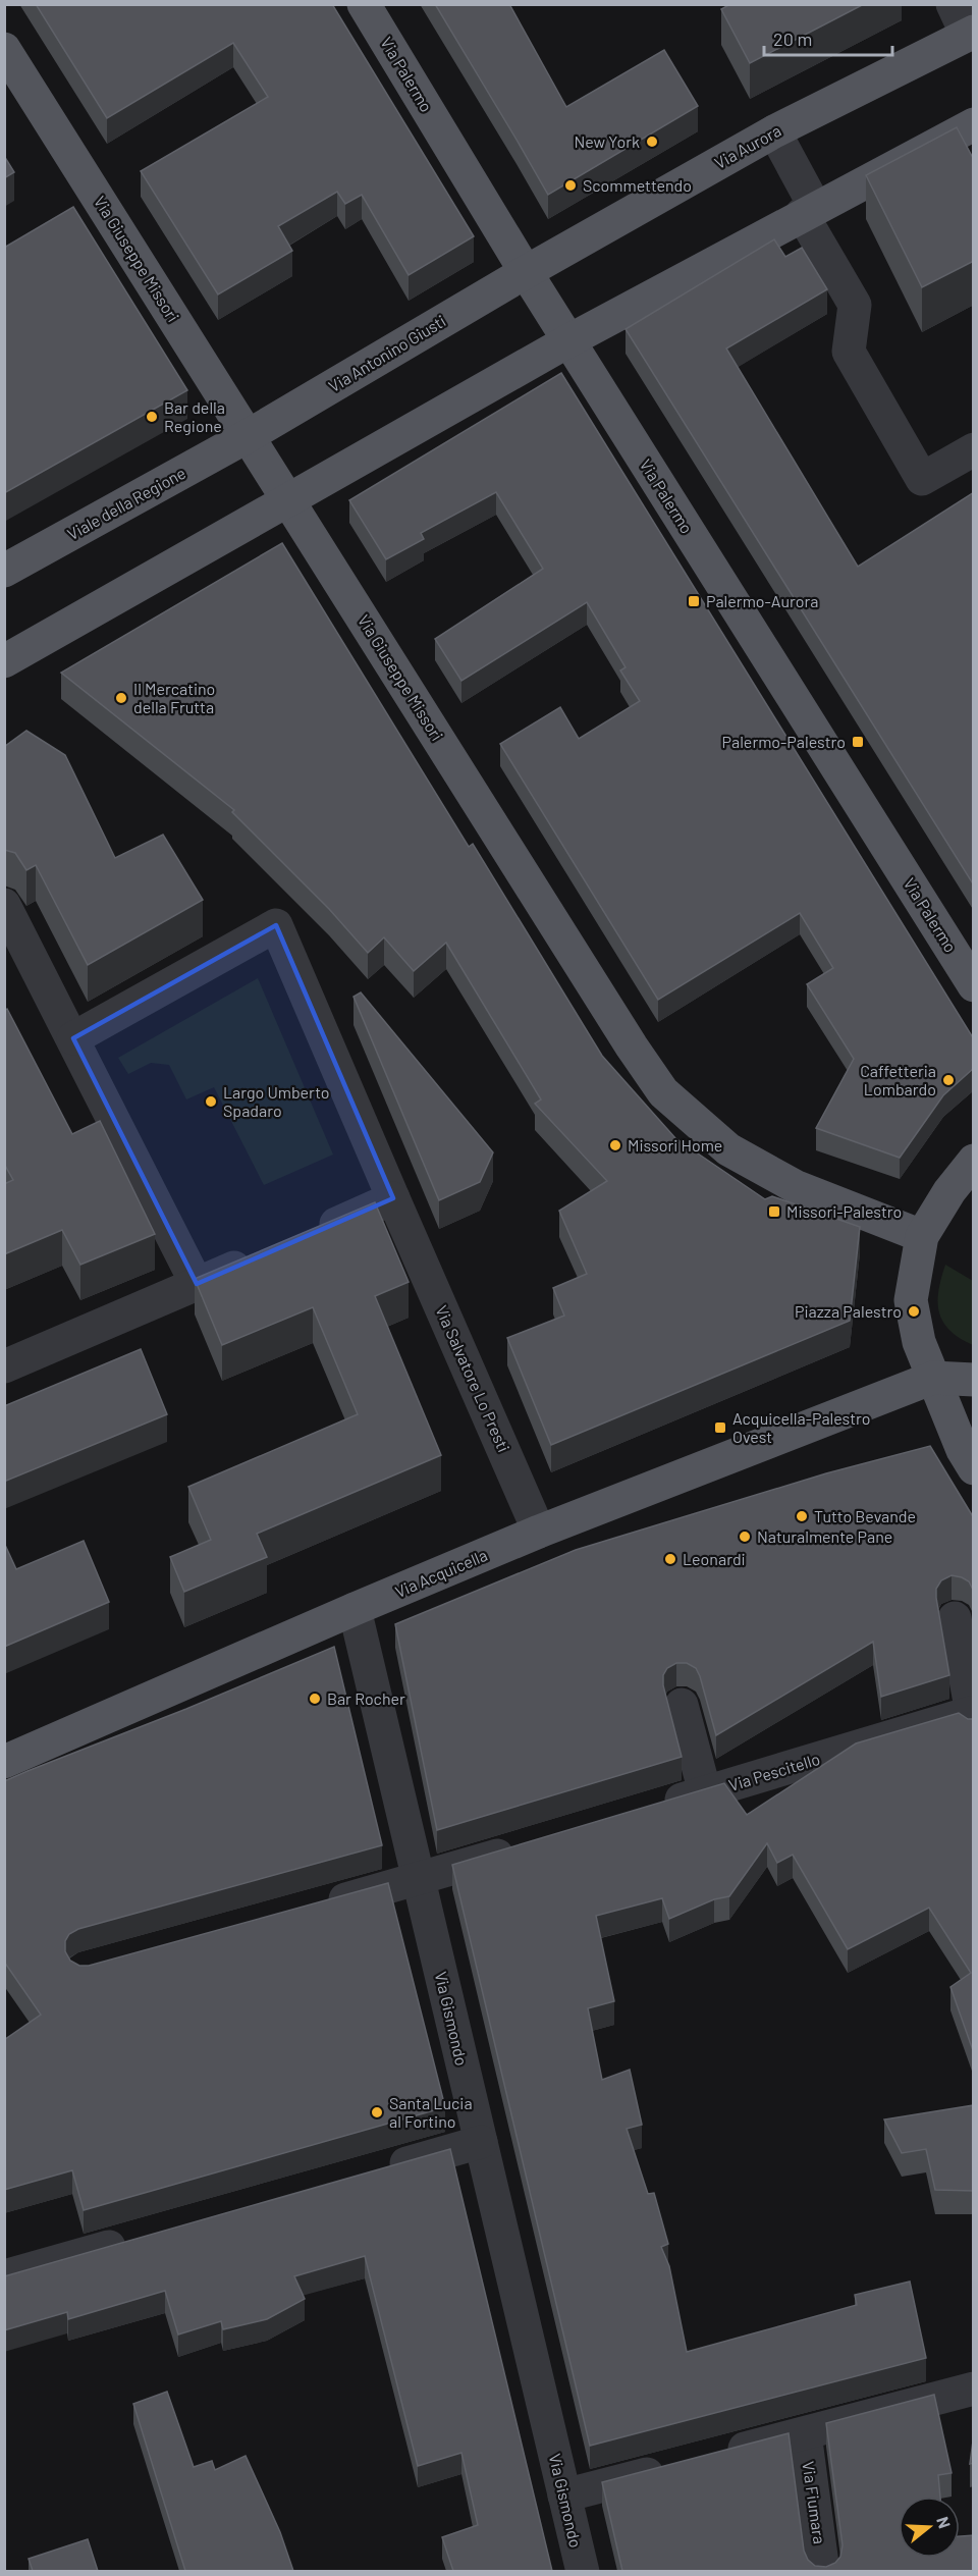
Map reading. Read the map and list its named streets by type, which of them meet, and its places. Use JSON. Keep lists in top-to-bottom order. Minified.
{"streets":{"main road":["Via Palermo","Via Aurora","Via Giuseppe Missori","Via Antonino Giusti","Viale della Regione","Via Acquicella"],"street":["Via Salvatore Lo Presti","Via Pescitello","Via Gismondo","Via Fiumara"]},"crossings":[["Via Palermo","Via Aurora"],["Via Palermo","Via Antonino Giusti"],["Via Aurora","Via Antonino Giusti"],["Via Giuseppe Missori","Via Antonino Giusti"],["Via Giuseppe Missori","Viale della Regione"],["Via Antonino Giusti","Viale della Regione"],["Via Salvatore Lo Presti","Via Acquicella"],["Via Acquicella","Via Gismondo"]],"places":{"other":["New York","Scommettendo","Bar della Regione","Il Mercatino della Frutta","Caffetteria Lombardo","Largo Umberto Spadaro","Missori Home","Piazza Palestro","Tutto Bevande","Naturalmente Pane","Leonardi","Bar Rocher","Santa Lucia al Fortino"],"transit":["Palermo-Aurora","Palermo-Palestro","Missori-Palestro","Acquicella-Palestro Ovest"]},"scale_bar":"20 m","north":"right"}
